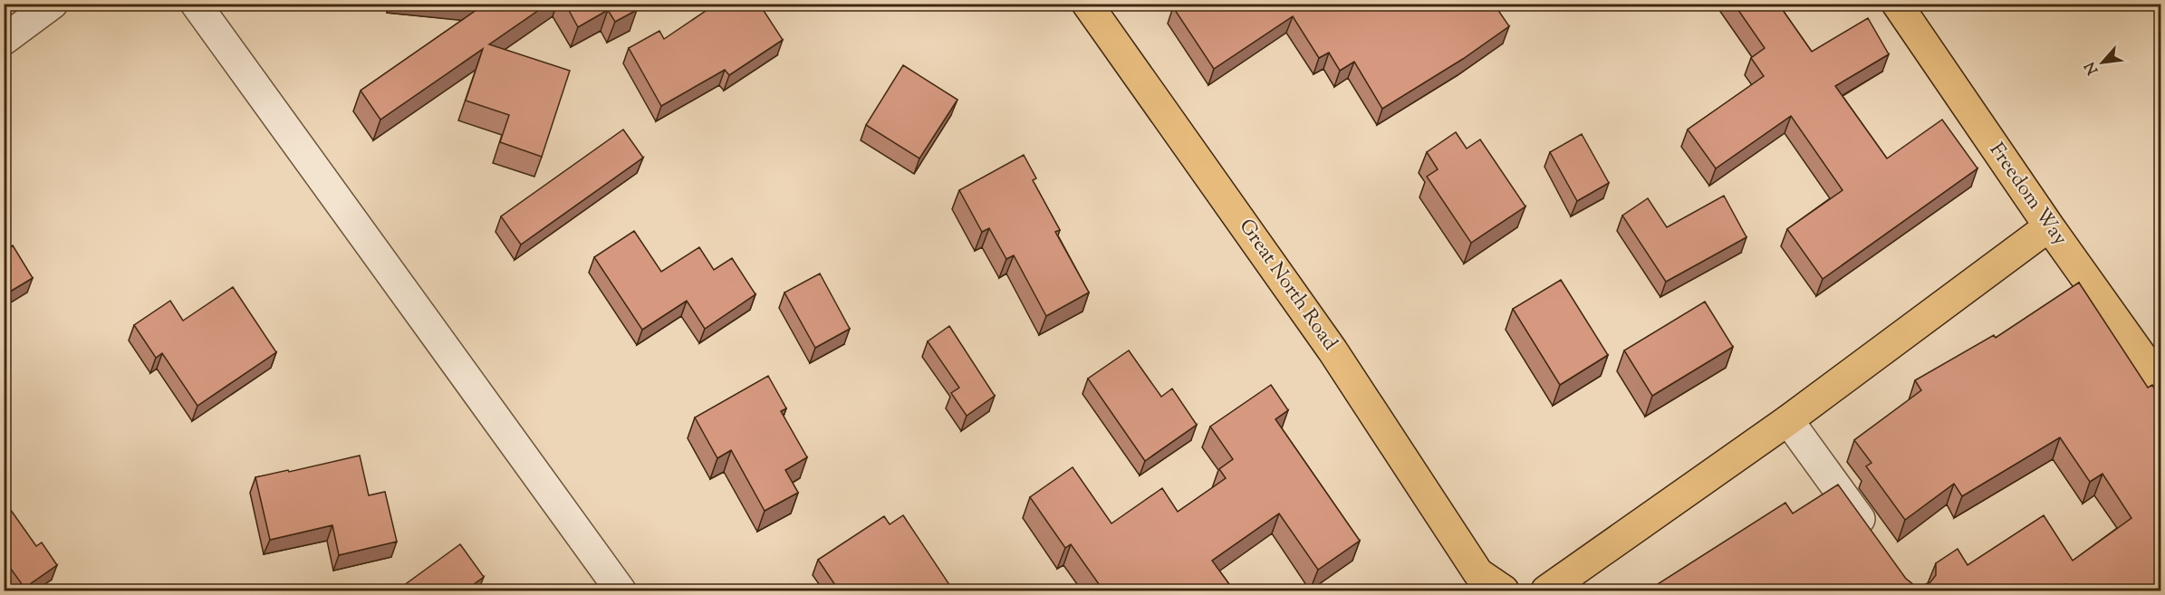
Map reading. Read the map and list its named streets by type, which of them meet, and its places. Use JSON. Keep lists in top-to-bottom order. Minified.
{"streets":{"main road":["Freedom Way","Great North Road"]},"north":"bottom left"}
